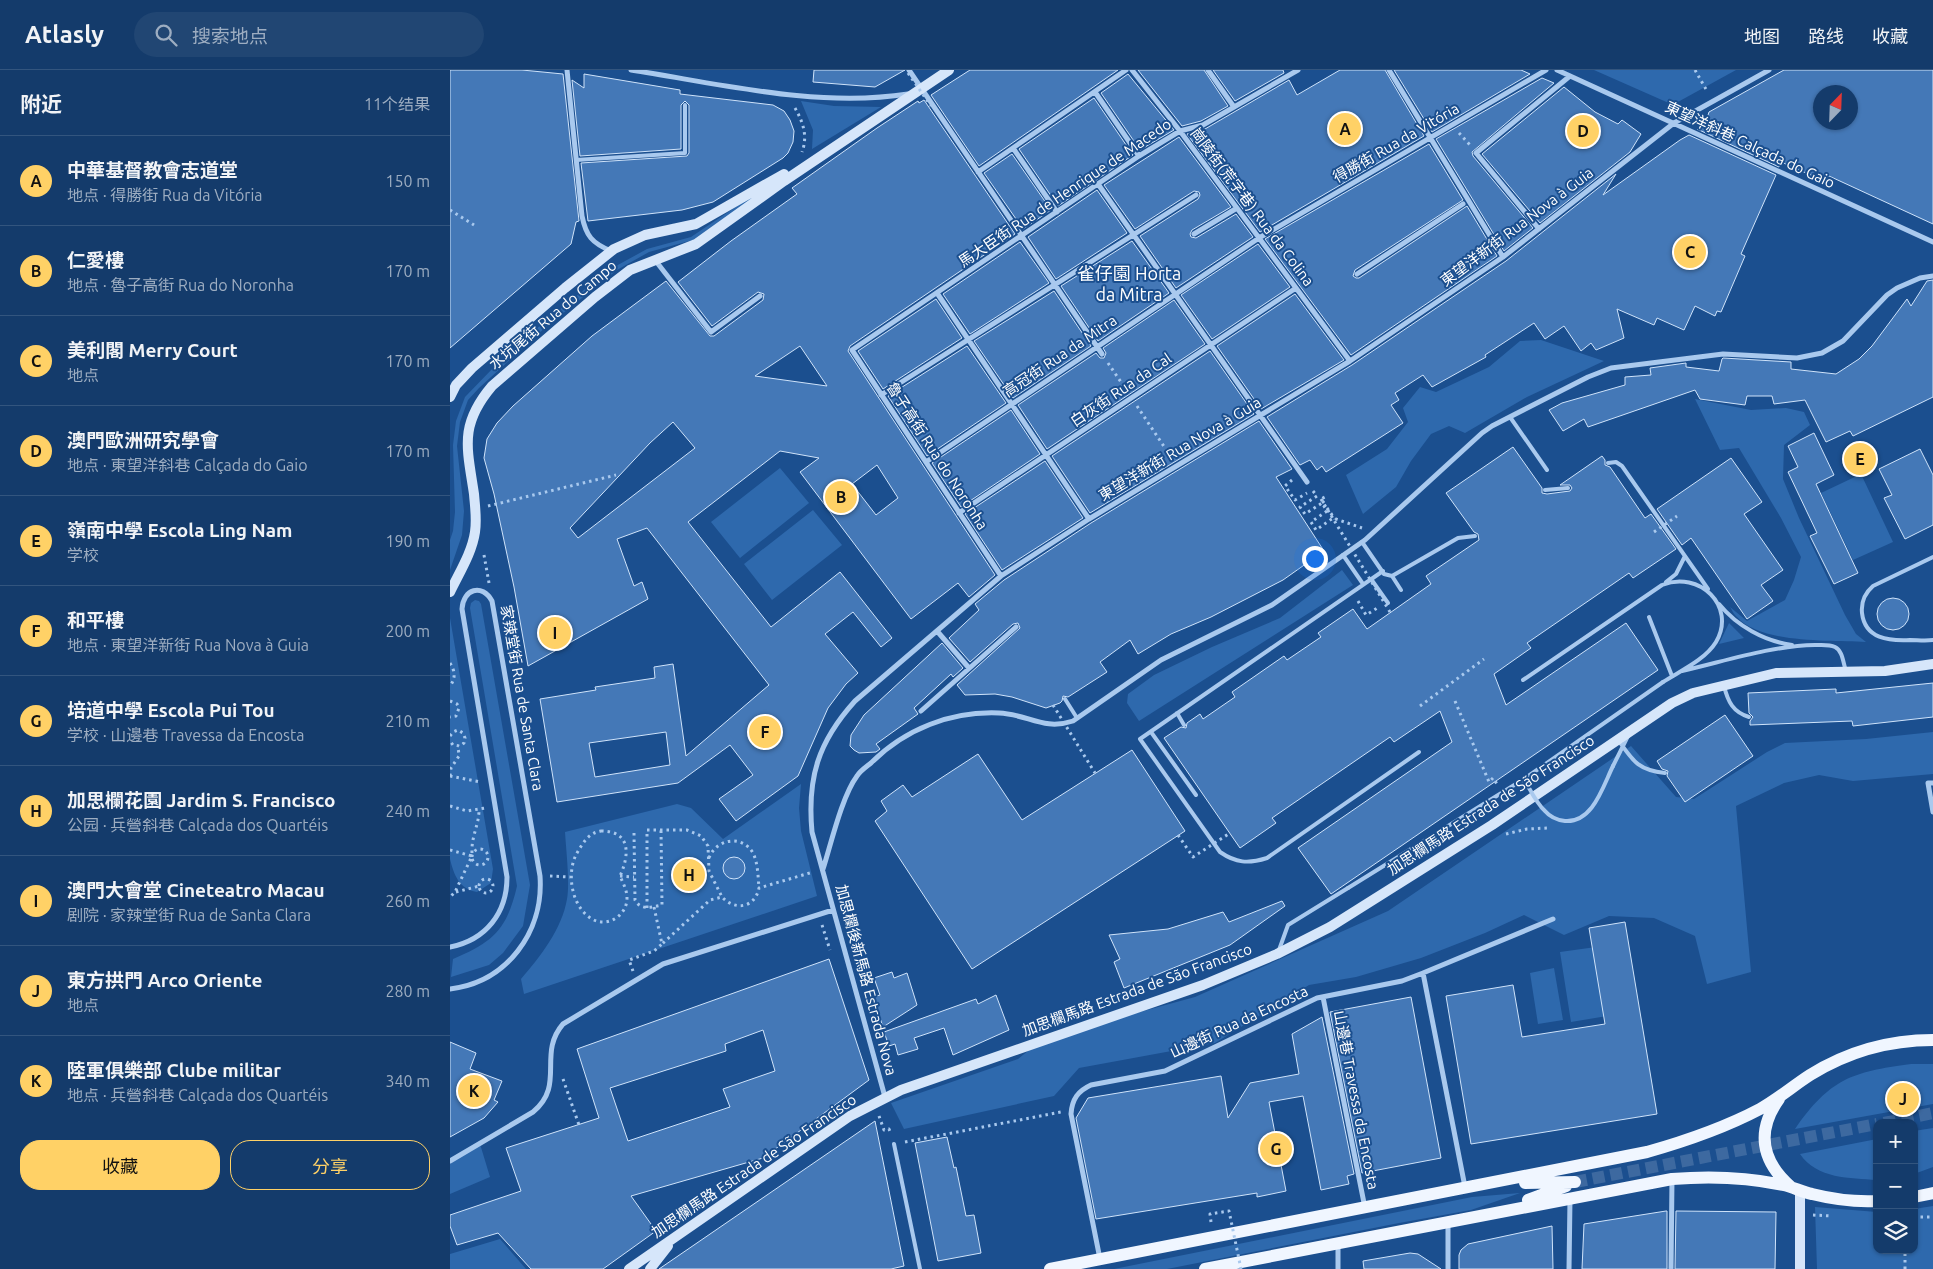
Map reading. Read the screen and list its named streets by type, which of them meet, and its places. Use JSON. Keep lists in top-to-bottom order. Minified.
{"streets":{"street":["得勝街 Rua da Vitória","東望洋斜巷 Calçada do Gaio","馬大臣街 Rua de Henrique de Macedo","崗陵街(荒字巷) Rua da Colina","東望洋新街 Rua Nova à Guia","水坑尾街 Rua do Campo","高冠街 Rua da Mitra","白灰街 Rua da Cal","魯子高街 Rua do Noronha","家辣堂街 Rua de Santa Clara","加思欄馬路 Estrada de São Francisco","加思欄後新馬路 Estrada Nova","山邊街 Rua da Encosta","山邊巷 Travessa da Encosta"]},"crossings":[["得勝街 Rua da Vitória","崗陵街(荒字巷) Rua da Colina"],["得勝街 Rua da Vitória","高冠街 Rua da Mitra"],["東望洋斜巷 Calçada do Gaio","東望洋新街 Rua Nova à Guia"],["馬大臣街 Rua de Henrique de Macedo","崗陵街(荒字巷) Rua da Colina"],["馬大臣街 Rua de Henrique de Macedo","魯子高街 Rua do Noronha"],["崗陵街(荒字巷) Rua da Colina","東望洋新街 Rua Nova à Guia"],["崗陵街(荒字巷) Rua da Colina","高冠街 Rua da Mitra"],["崗陵街(荒字巷) Rua da Colina","白灰街 Rua da Cal"],["東望洋新街 Rua Nova à Guia","魯子高街 Rua do Noronha"],["東望洋新街 Rua Nova à Guia","加思欄後新馬路 Estrada Nova"],["高冠街 Rua da Mitra","魯子高街 Rua do Noronha"],["白灰街 Rua da Cal","魯子高街 Rua do Noronha"],["加思欄馬路 Estrada de São Francisco","加思欄後新馬路 Estrada Nova"],["山邊街 Rua da Encosta","山邊巷 Travessa da Encosta"]],"districts":["雀仔園 Horta da Mitra"],"north":"top right","page":{"header":"Atlasly","search":"搜索地点","nav":["地图","路线","收藏"],"heading":["附近","11个结果"],"pins":["A","D","C","E","B","I","F","H","K","J","G"],"list":[{"mark":"A","name":"中華基督教會志道堂","note":"地点 · 得勝街 Rua da Vitória","value":"150 m"},{"mark":"B","name":"仁愛樓","note":"地点 · 魯子高街 Rua do Noronha","value":"170 m"},{"mark":"C","name":"美利閣 Merry Court","note":"地点","value":"170 m"},{"mark":"D","name":"澳門歐洲研究學會","note":"地点 · 東望洋斜巷 Calçada do Gaio","value":"170 m"},{"mark":"E","name":"嶺南中學 Escola Ling Nam","note":"学校","value":"190 m"},{"mark":"F","name":"和平樓","note":"地点 · 東望洋新街 Rua Nova à Guia","value":"200 m"},{"mark":"G","name":"培道中學 Escola Pui Tou","note":"学校 · 山邊巷 Travessa da Encosta","value":"210 m"},{"mark":"H","name":"加思欄花園 Jardim S. Francisco","note":"公园 · 兵營斜巷 Calçada dos Quartéis","value":"240 m"},{"mark":"I","name":"澳門大會堂 Cineteatro Macau","note":"剧院 · 家辣堂街 Rua de Santa Clara","value":"260 m"},{"mark":"J","name":"東方拱門 Arco Oriente","note":"地点","value":"280 m"},{"mark":"K","name":"陸軍俱樂部 Clube militar","note":"地点 · 兵營斜巷 Calçada dos Quartéis","value":"340 m"}],"map_buttons":["+","−"],"buttons":["收藏","分享"]}}
